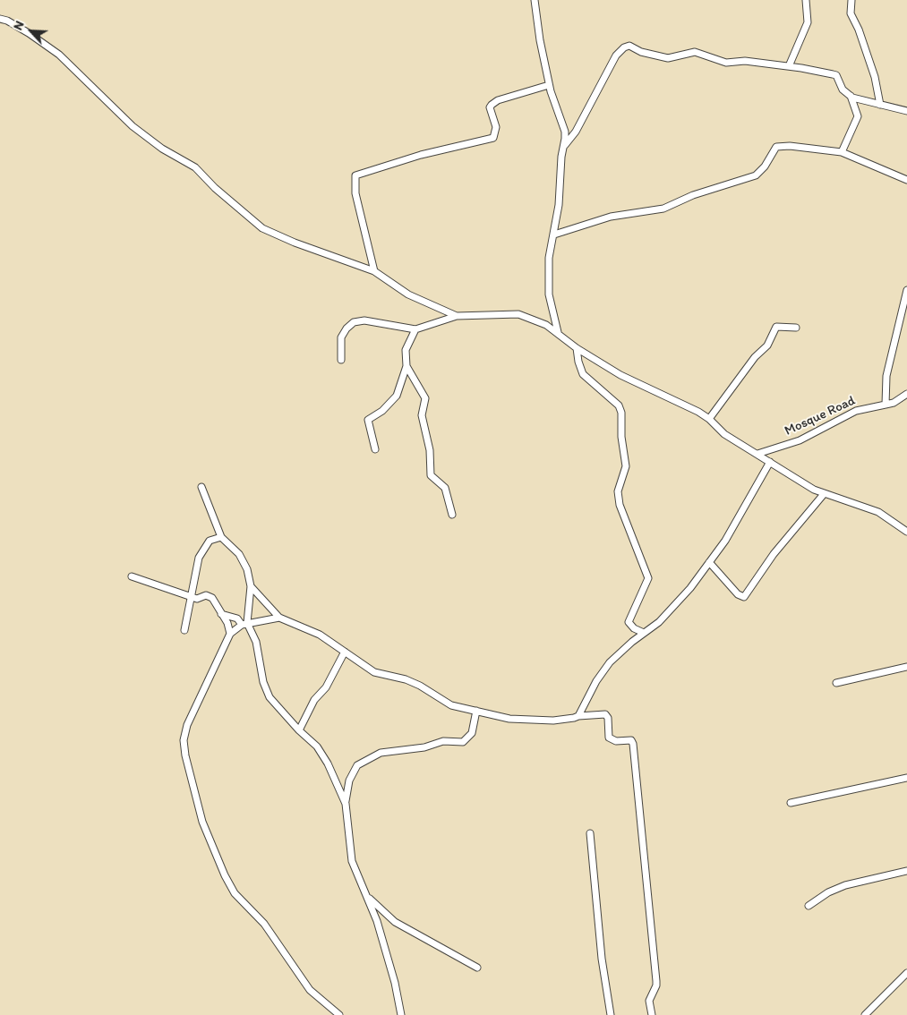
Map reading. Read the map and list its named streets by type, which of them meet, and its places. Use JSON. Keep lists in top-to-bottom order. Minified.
{"streets":{"street":["Mosque Road"]},"north":"top left"}
